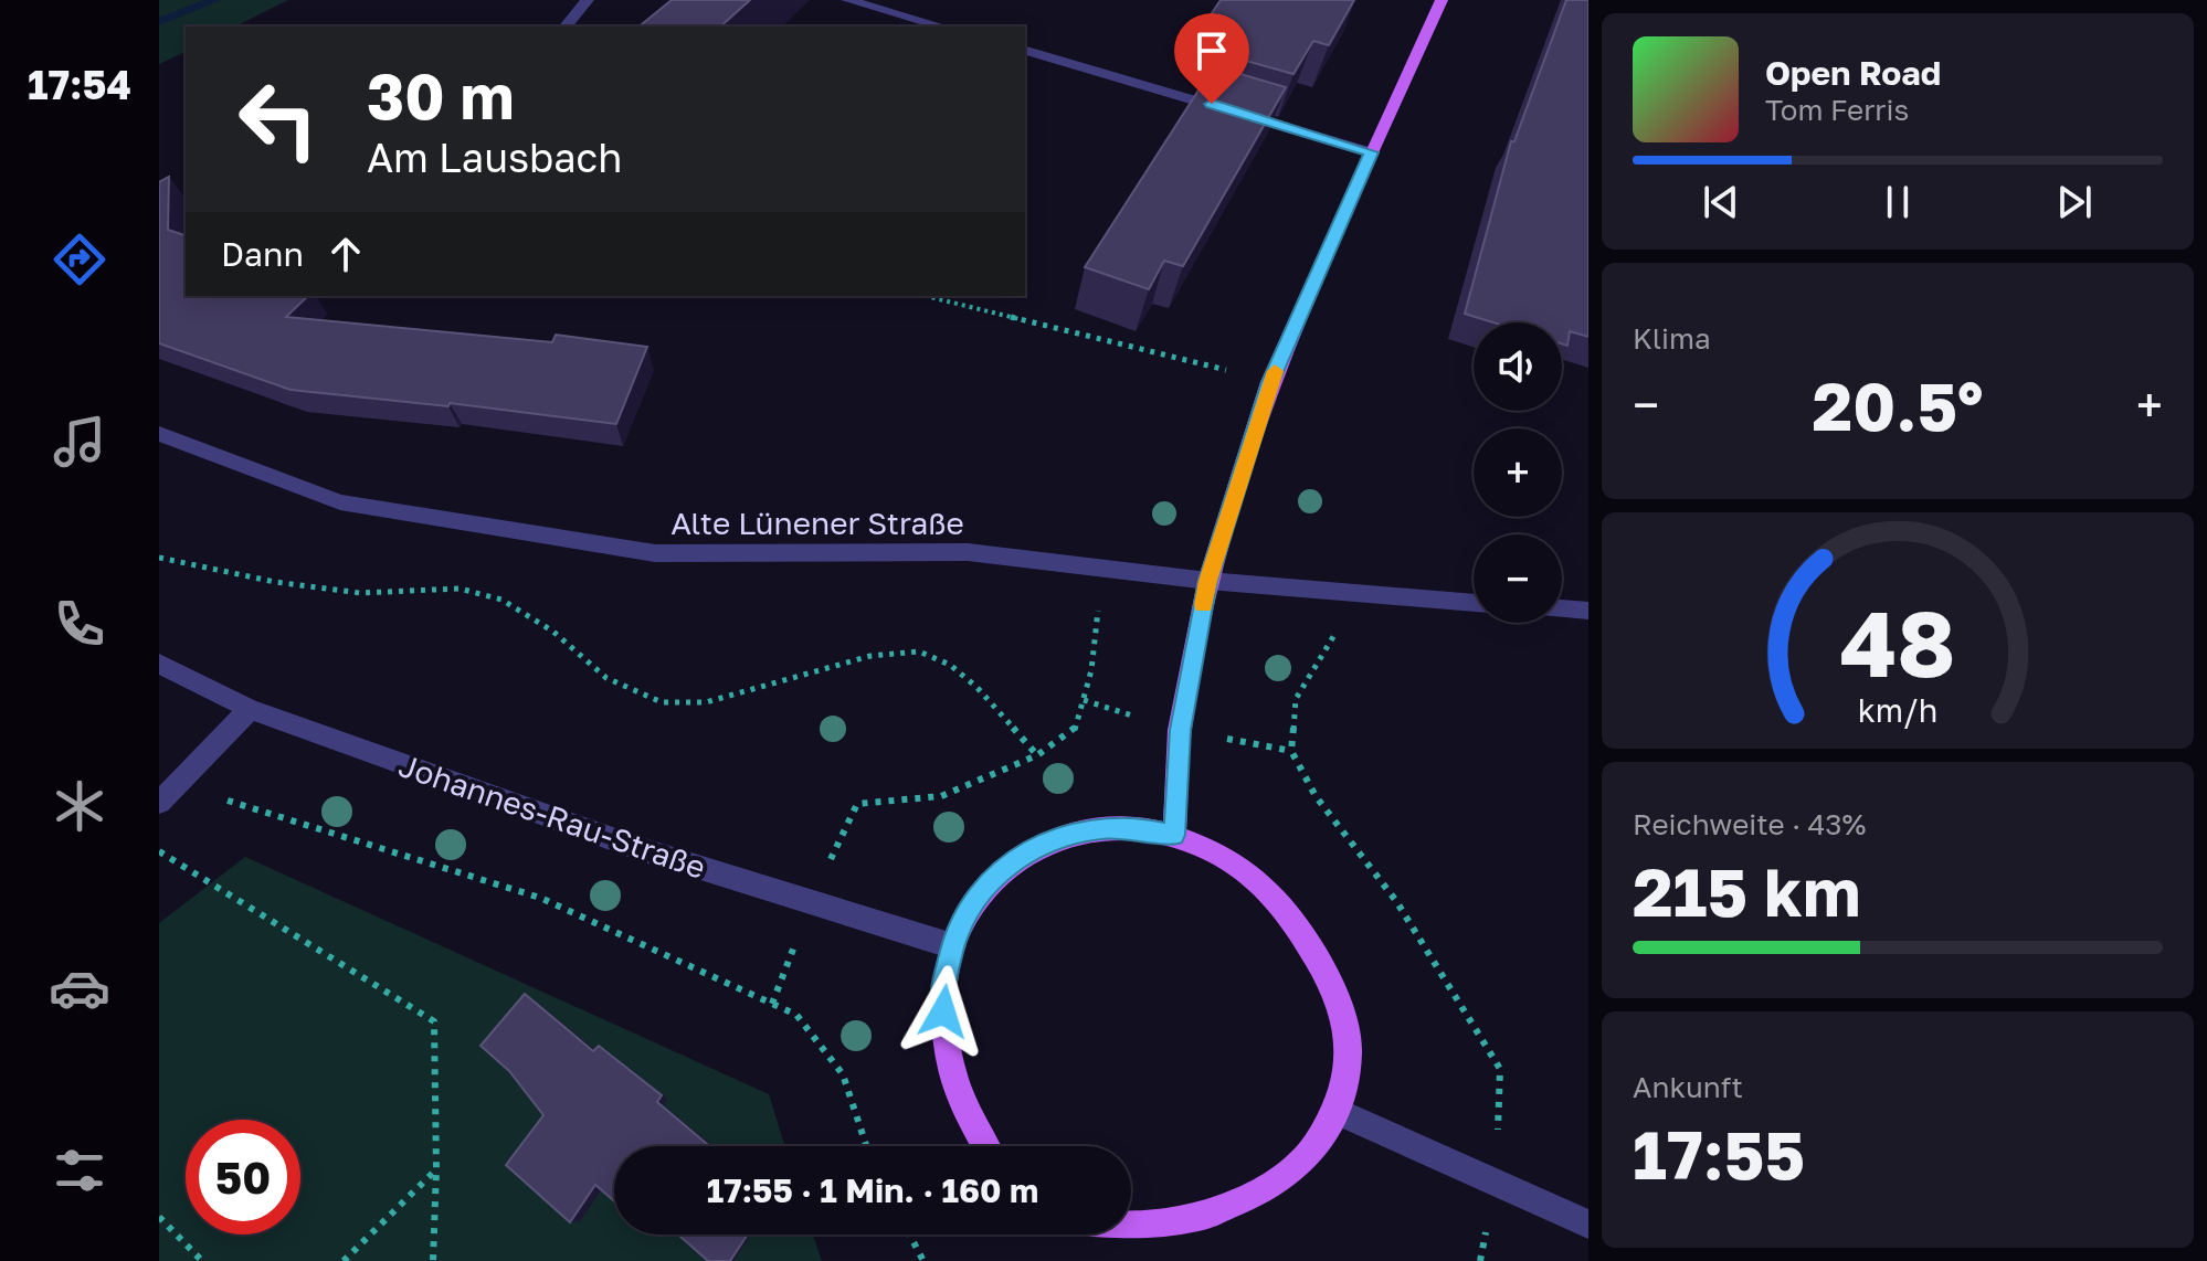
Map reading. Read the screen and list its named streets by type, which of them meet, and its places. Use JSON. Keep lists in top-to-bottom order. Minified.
{"streets":{"street":["Alte Lünener Straße","Johannes-Rau-Straße"]},"page":{"tabs":"17:54","turn":["30 m","Am Lausbach"],"song":["Open Road","Tom Ferris"],"then":"Dann","tile":["Klima",["Reichweite · 43%","215 km"],["Ankunft","17:55"]],"map_buttons":["+","−"],"heat":["−","20.5°","+"],"limit":"50","trip":"17:55 · 1 Min. · 160 m","gauge":["48","km/h"]}}
